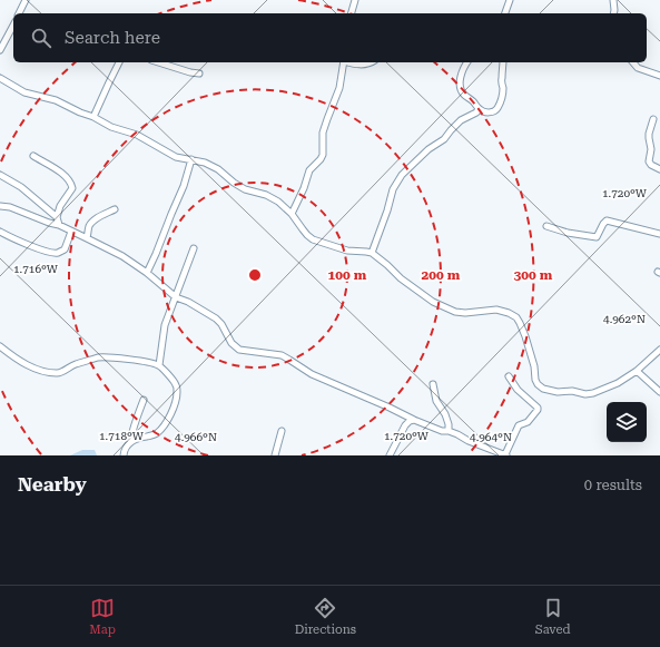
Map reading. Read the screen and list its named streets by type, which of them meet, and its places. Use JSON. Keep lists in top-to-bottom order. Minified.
{"page":{"search":"Search here","heading":["Nearby","0 results"],"nav":["Map","Directions","Saved"]},"coordinates":["1.720°W","1.716°W","4.962°N","1.718°W","4.966°N","4.964°N"],"rings":["100 m","200 m","300 m"]}
